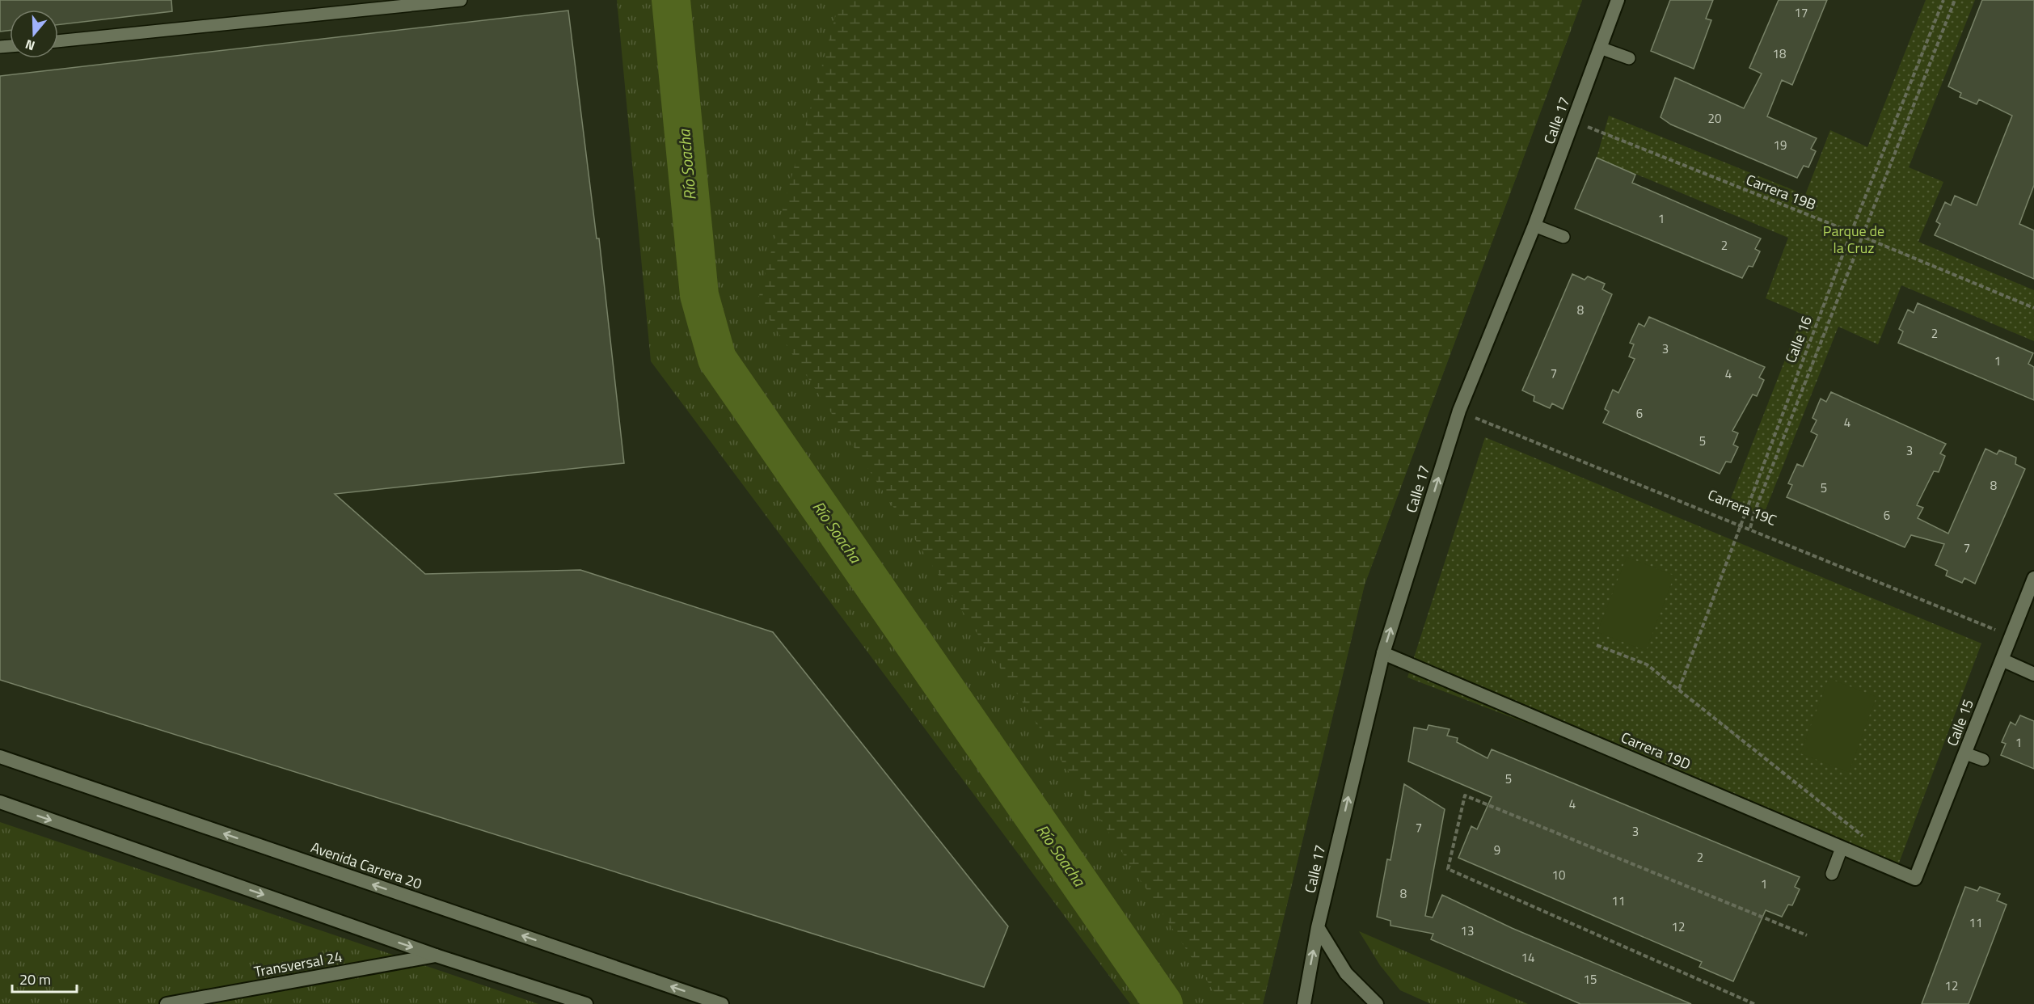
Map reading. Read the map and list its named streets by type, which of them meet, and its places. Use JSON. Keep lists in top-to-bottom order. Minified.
{"streets":{"street":["Calle 17","Calle 15","Carrera 19D","Avenida Carrera 20","Transversal 24"],"path":["Carrera 19B","Calle 16","Carrera 19C"]},"crossings":[["Calle 17","Carrera 19B"],["Calle 17","Carrera 19C"],["Calle 17","Carrera 19D"],["Carrera 19B","Calle 16"],["Calle 16","Carrera 19C"],["Carrera 19C","Calle 15"],["Calle 15","Carrera 19D"]],"one_way":["Calle 17"],"water":["Río Soacha"],"parks":["Parque de la Cruz"],"house_numbers":["17","18","20","19","1","2","8","2","3","1","7","4","6","4","5","3","8","5","6","7","1","5","4","7","3","9","2","10","1","8","11","11","12","13","14","15","12"],"scale_bar":"20 m","north":"bottom"}
